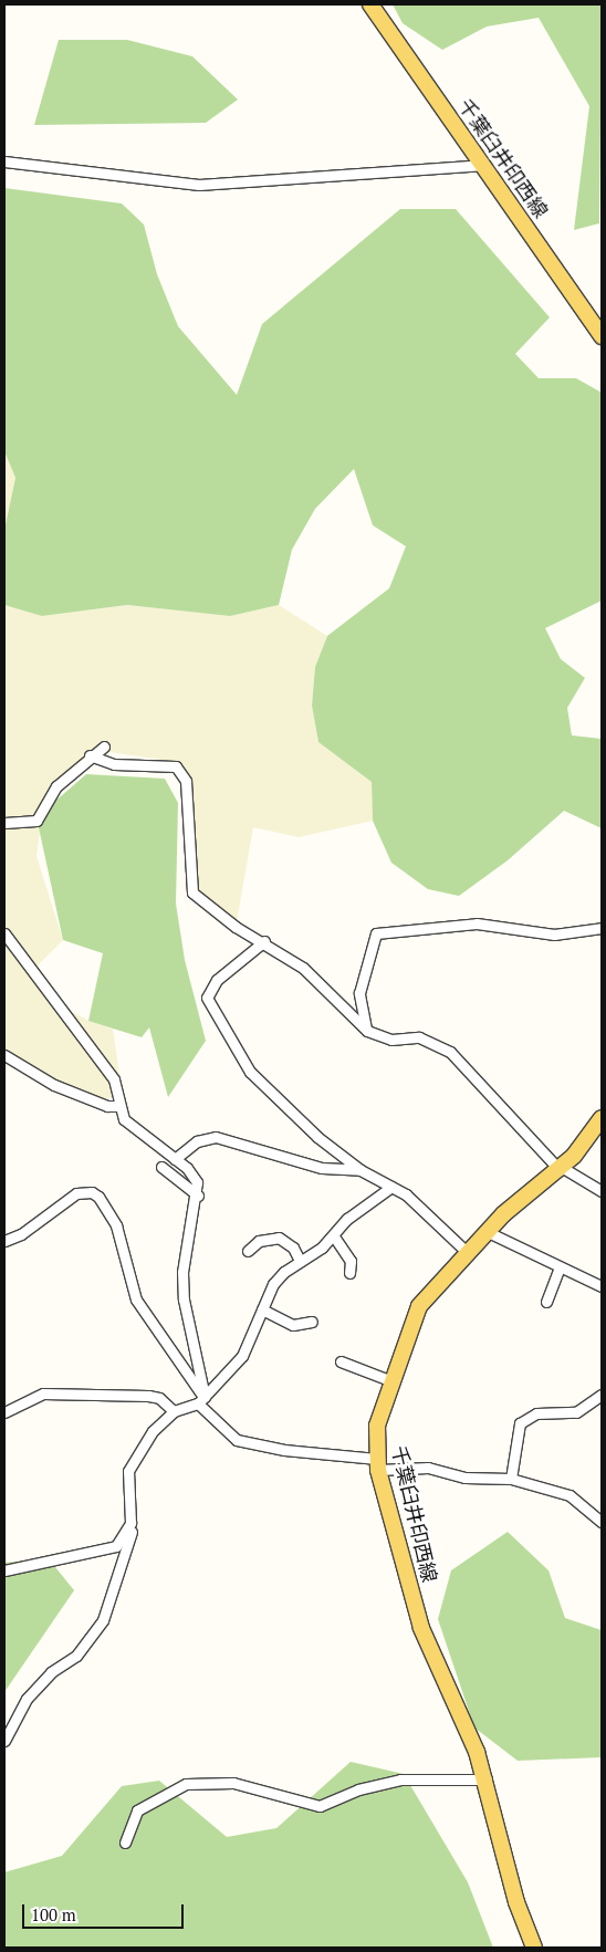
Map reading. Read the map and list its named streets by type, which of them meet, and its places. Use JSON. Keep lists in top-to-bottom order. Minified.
{"streets":{"main road":["千葉臼井印西線"]},"scale_bar":"100 m"}
